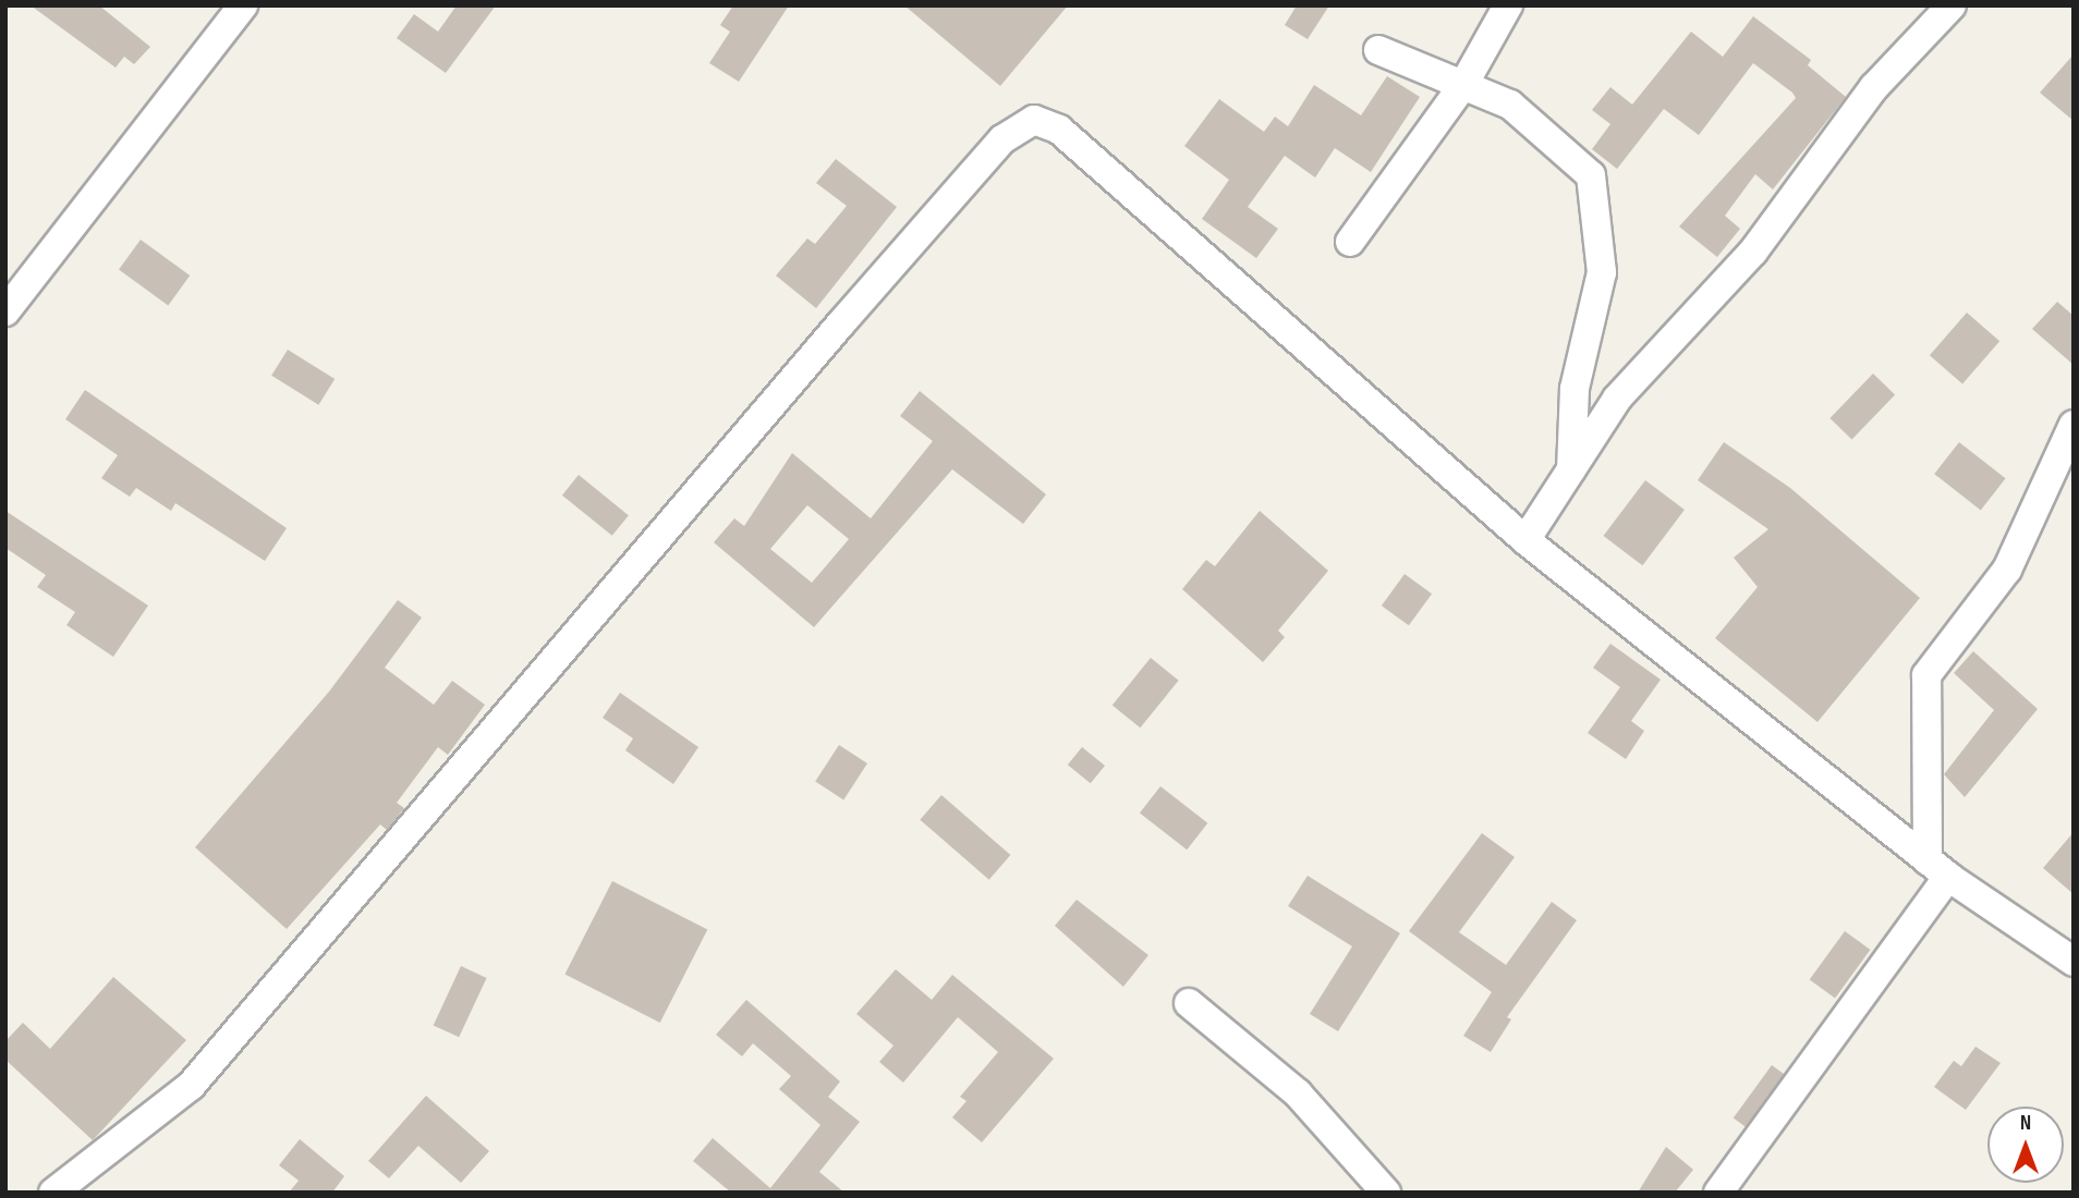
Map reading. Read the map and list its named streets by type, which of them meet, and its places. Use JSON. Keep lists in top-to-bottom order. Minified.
{"north":"top"}
